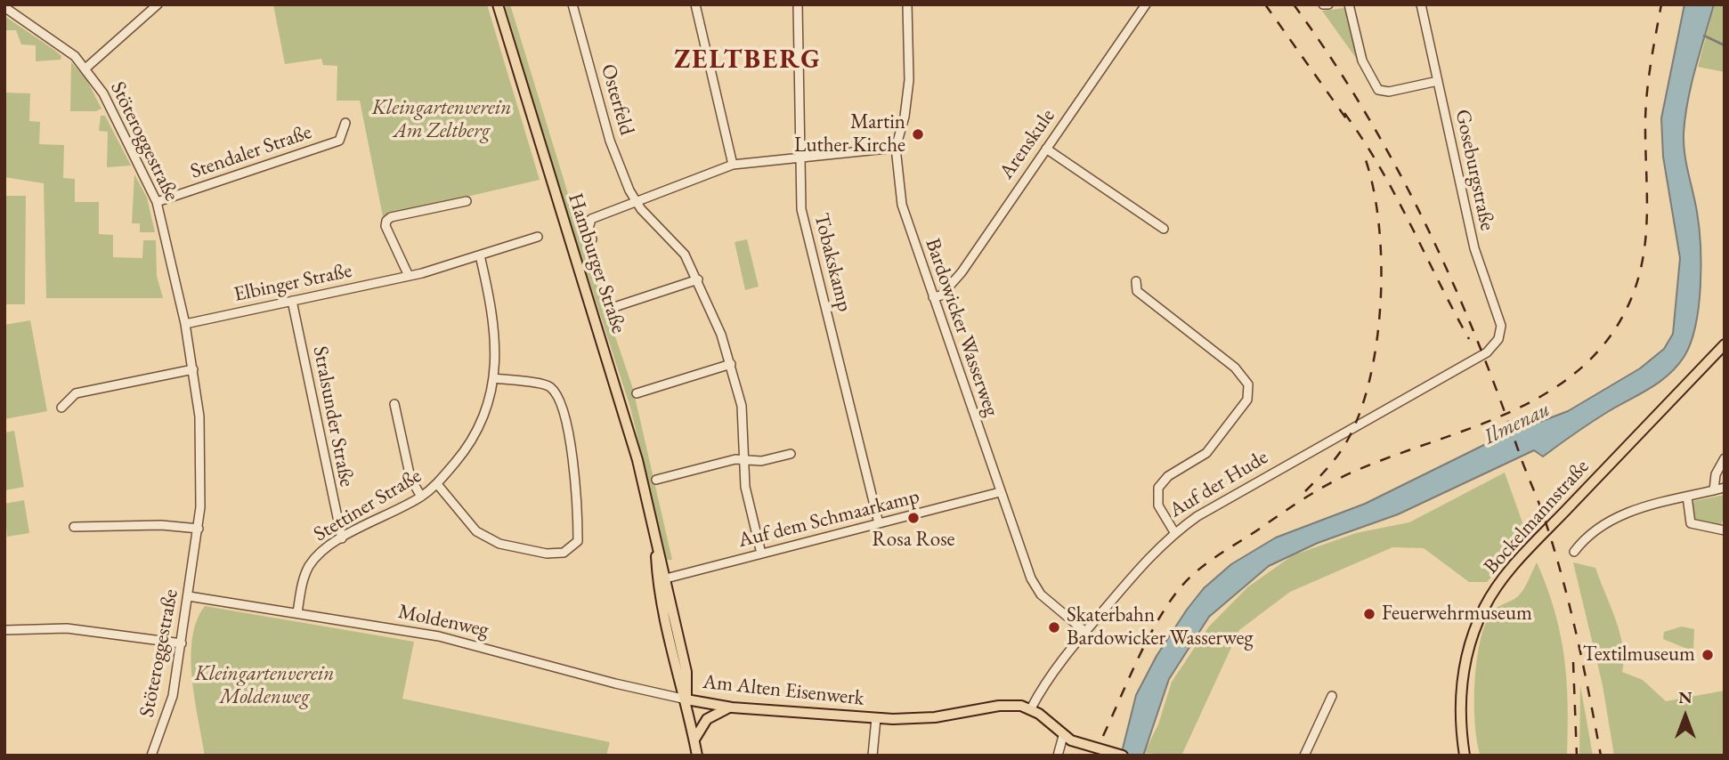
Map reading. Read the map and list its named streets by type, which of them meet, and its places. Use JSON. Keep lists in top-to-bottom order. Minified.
{"streets":{"main road":["Hamburger Straße","Bockelmannstraße","Am Alten Eisenwerk"],"street":["Osterfeld","Stöteroggestraße","Arenskule","Stendaler Straße","Goseburgstraße","Tobakskamp","Elbinger Straße","Bardowicker Wasserweg","Stralsunder Straße","Auf der Hude","Stettiner Straße","Auf dem Schmaarkamp","Moldenweg"]},"crossings":[["Osterfeld","Auf dem Schmaarkamp"],["Stöteroggestraße","Stendaler Straße"],["Stöteroggestraße","Elbinger Straße"],["Stöteroggestraße","Moldenweg"],["Arenskule","Bardowicker Wasserweg"],["Goseburgstraße","Auf der Hude"],["Tobakskamp","Auf dem Schmaarkamp"],["Elbinger Straße","Stralsunder Straße"],["Elbinger Straße","Stettiner Straße"],["Bardowicker Wasserweg","Auf der Hude"],["Bardowicker Wasserweg","Auf dem Schmaarkamp"],["Stralsunder Straße","Stettiner Straße"],["Auf der Hude","Am Alten Eisenwerk"],["Stettiner Straße","Moldenweg"],["Moldenweg","Am Alten Eisenwerk"]],"districts":["ZELTBERG"],"water":["Ilmenau"],"parks":["Kleingartenverein Am Zeltberg","Kleingartenverein Moldenweg"],"places":["Martin Luther Kirche","Rosa Rose","Feuerwehrmuseum","Skaterbahn Bardowicker Wasserweg","Textilmuseum"],"north":"top"}
